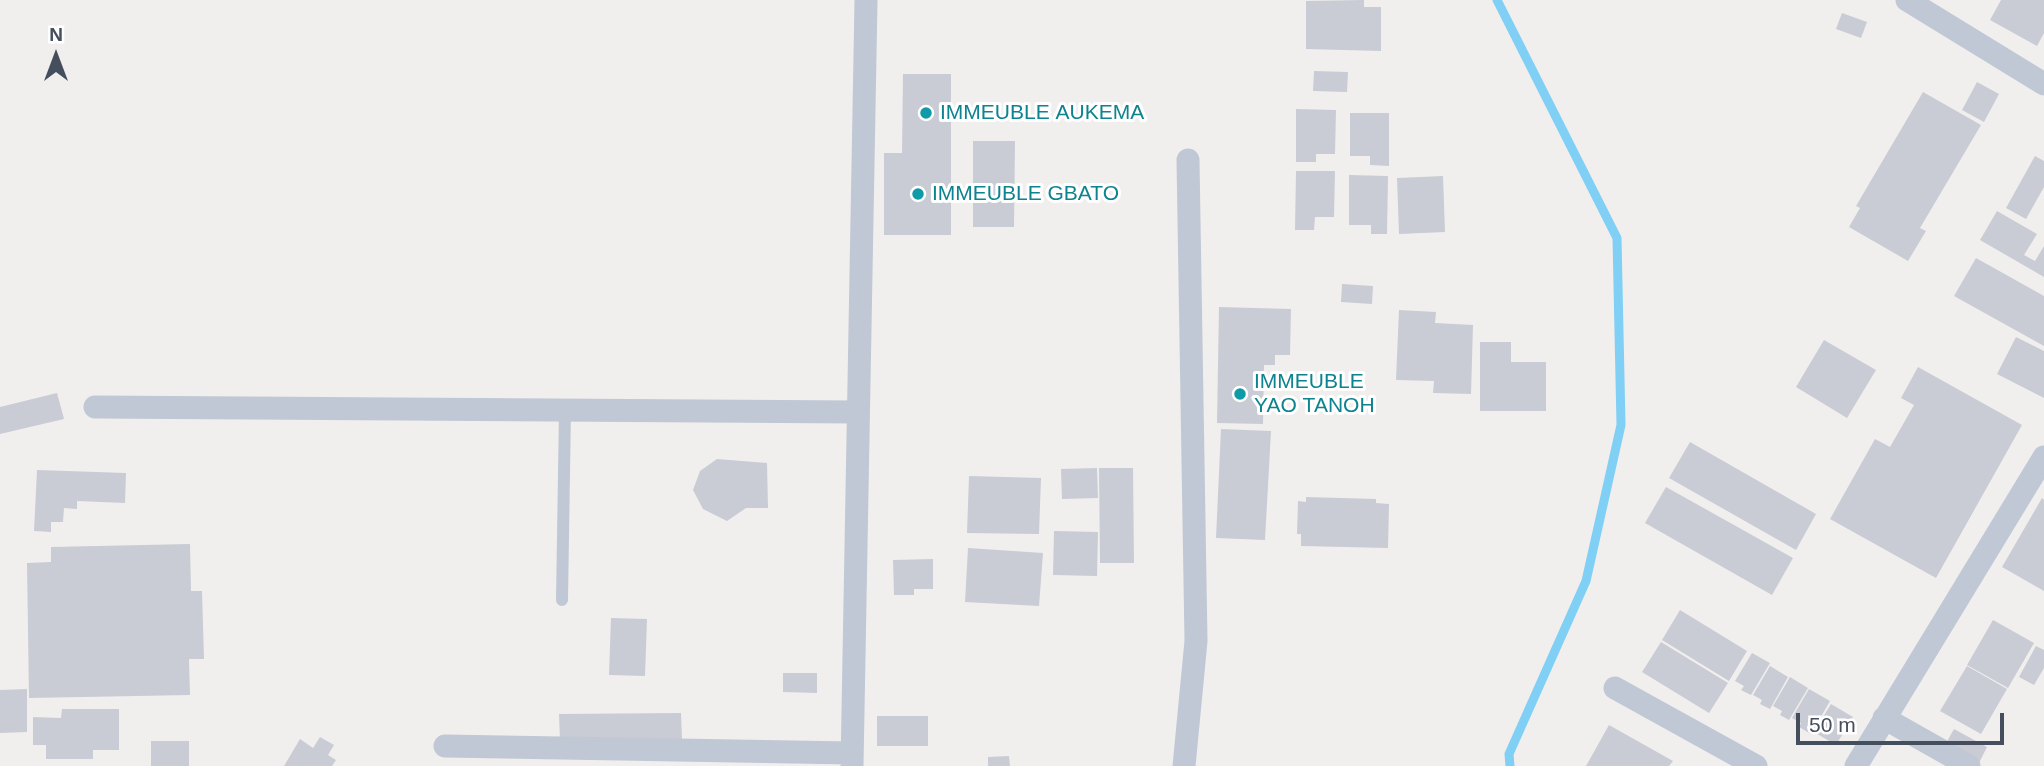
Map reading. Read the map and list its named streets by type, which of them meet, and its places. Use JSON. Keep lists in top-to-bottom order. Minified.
{"places":["IMMEUBLE AUKEMA","IMMEUBLE GBATO","IMMEUBLE YAO TANOH"],"scale_bar":"50 m","north":"top"}
